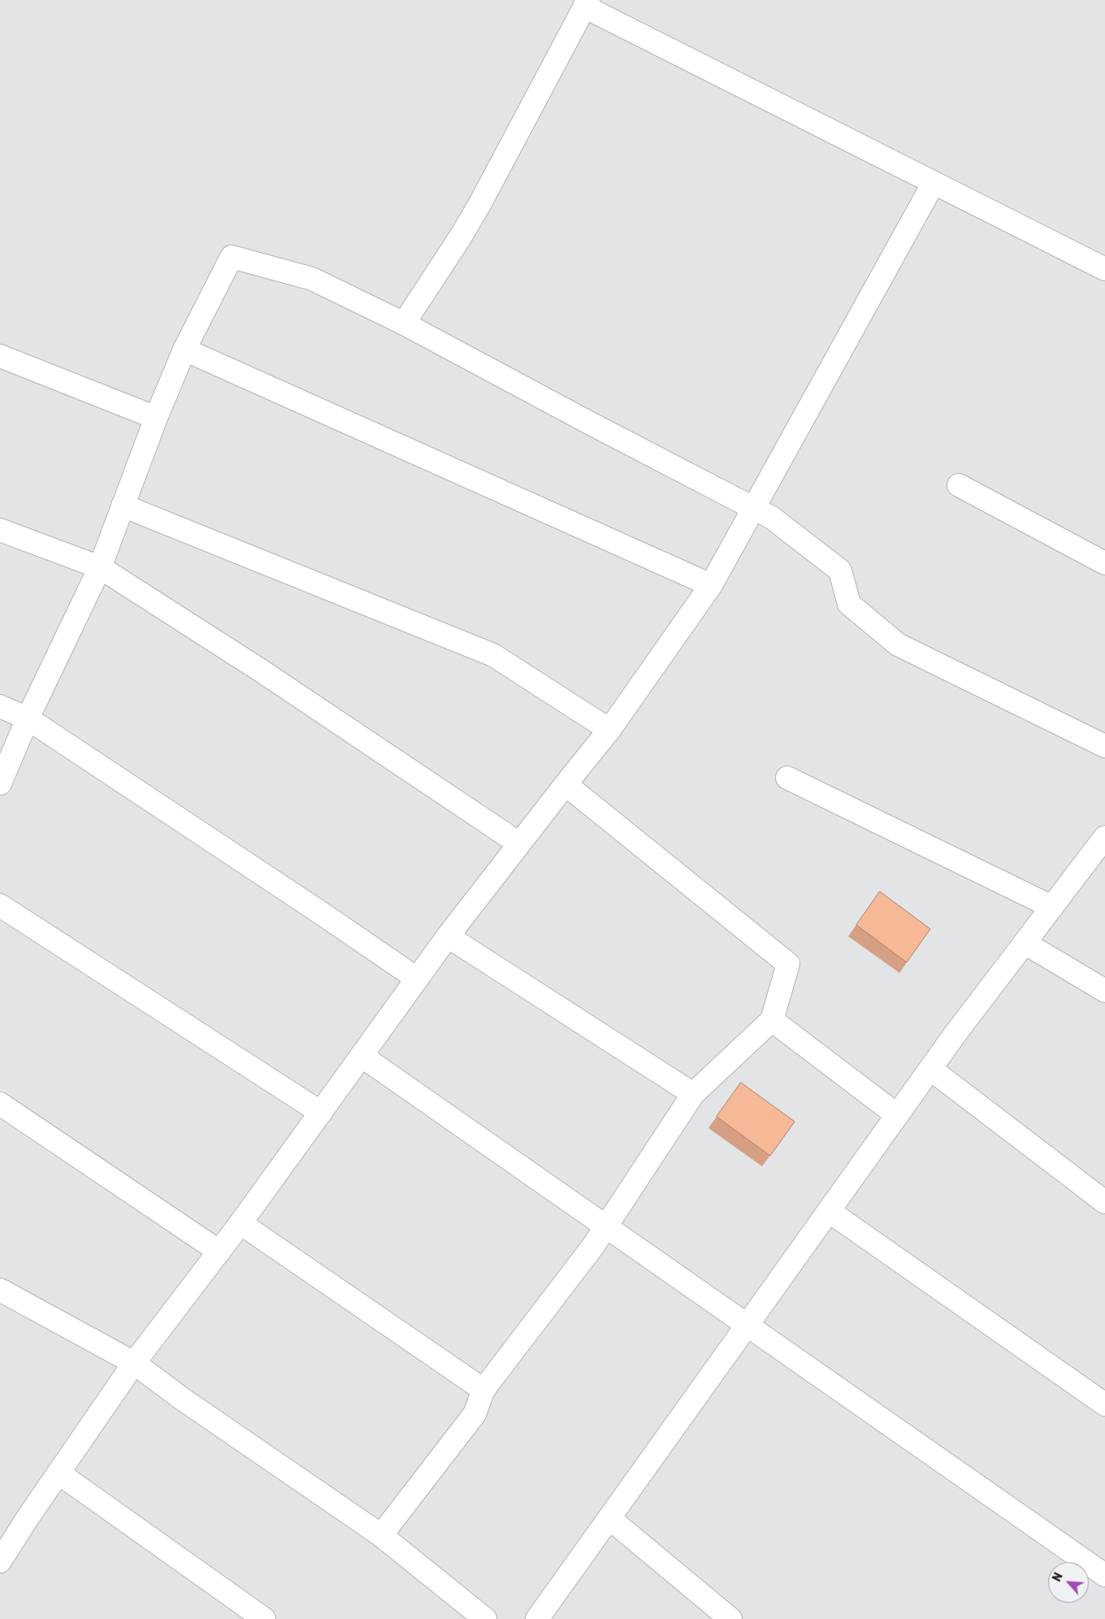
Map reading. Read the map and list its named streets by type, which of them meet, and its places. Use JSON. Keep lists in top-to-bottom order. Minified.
{"north":"top left"}
